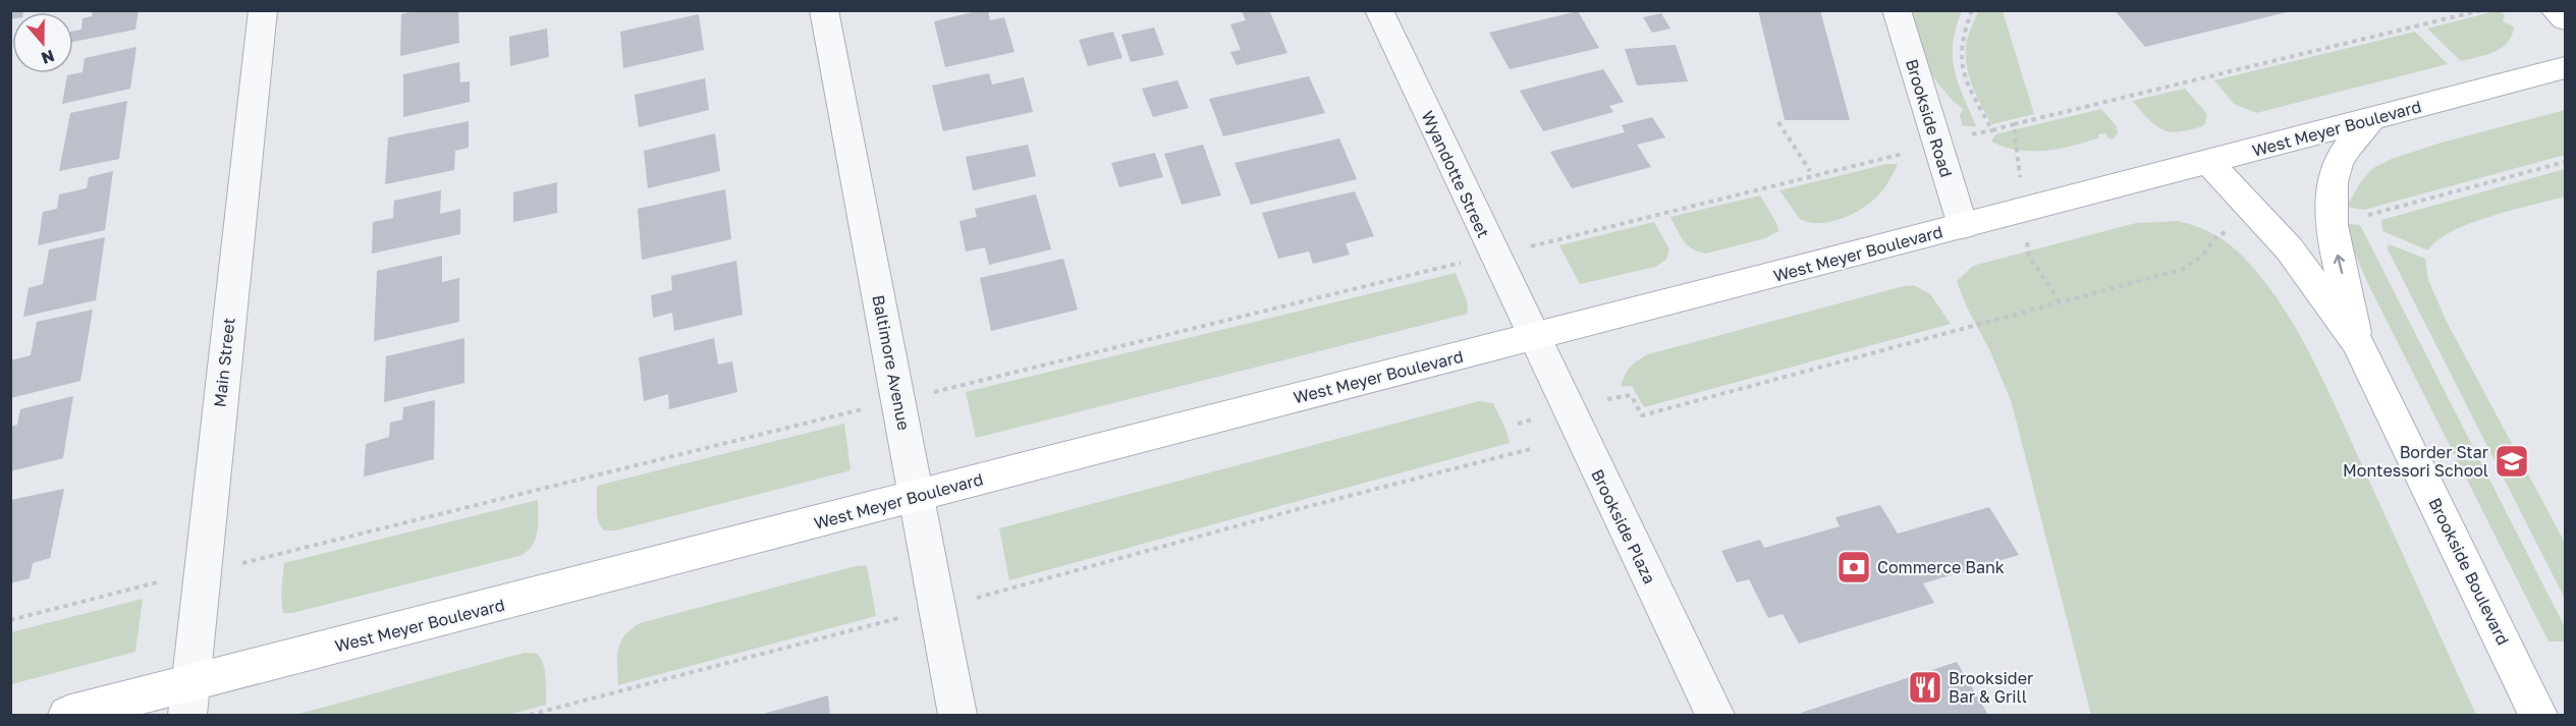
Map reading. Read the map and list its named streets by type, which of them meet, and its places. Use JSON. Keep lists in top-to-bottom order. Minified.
{"streets":{"main road":["West Meyer Boulevard","Brookside Boulevard"],"street":["Brookside Road","Wyandotte Street","Main Street","Baltimore Avenue","Brookside Plaza"]},"crossings":[["Brookside Road","West Meyer Boulevard"],["West Meyer Boulevard","Wyandotte Street"],["West Meyer Boulevard","Main Street"],["West Meyer Boulevard","Baltimore Avenue"],["West Meyer Boulevard","Brookside Plaza"],["West Meyer Boulevard","Brookside Boulevard"],["Wyandotte Street","Brookside Plaza"]],"places":{"school or university":["Border Star Montessori School"],"bank":["Commerce Bank"],"restaurant":["Brooksider Bar & Grill"]},"north":"bottom"}
